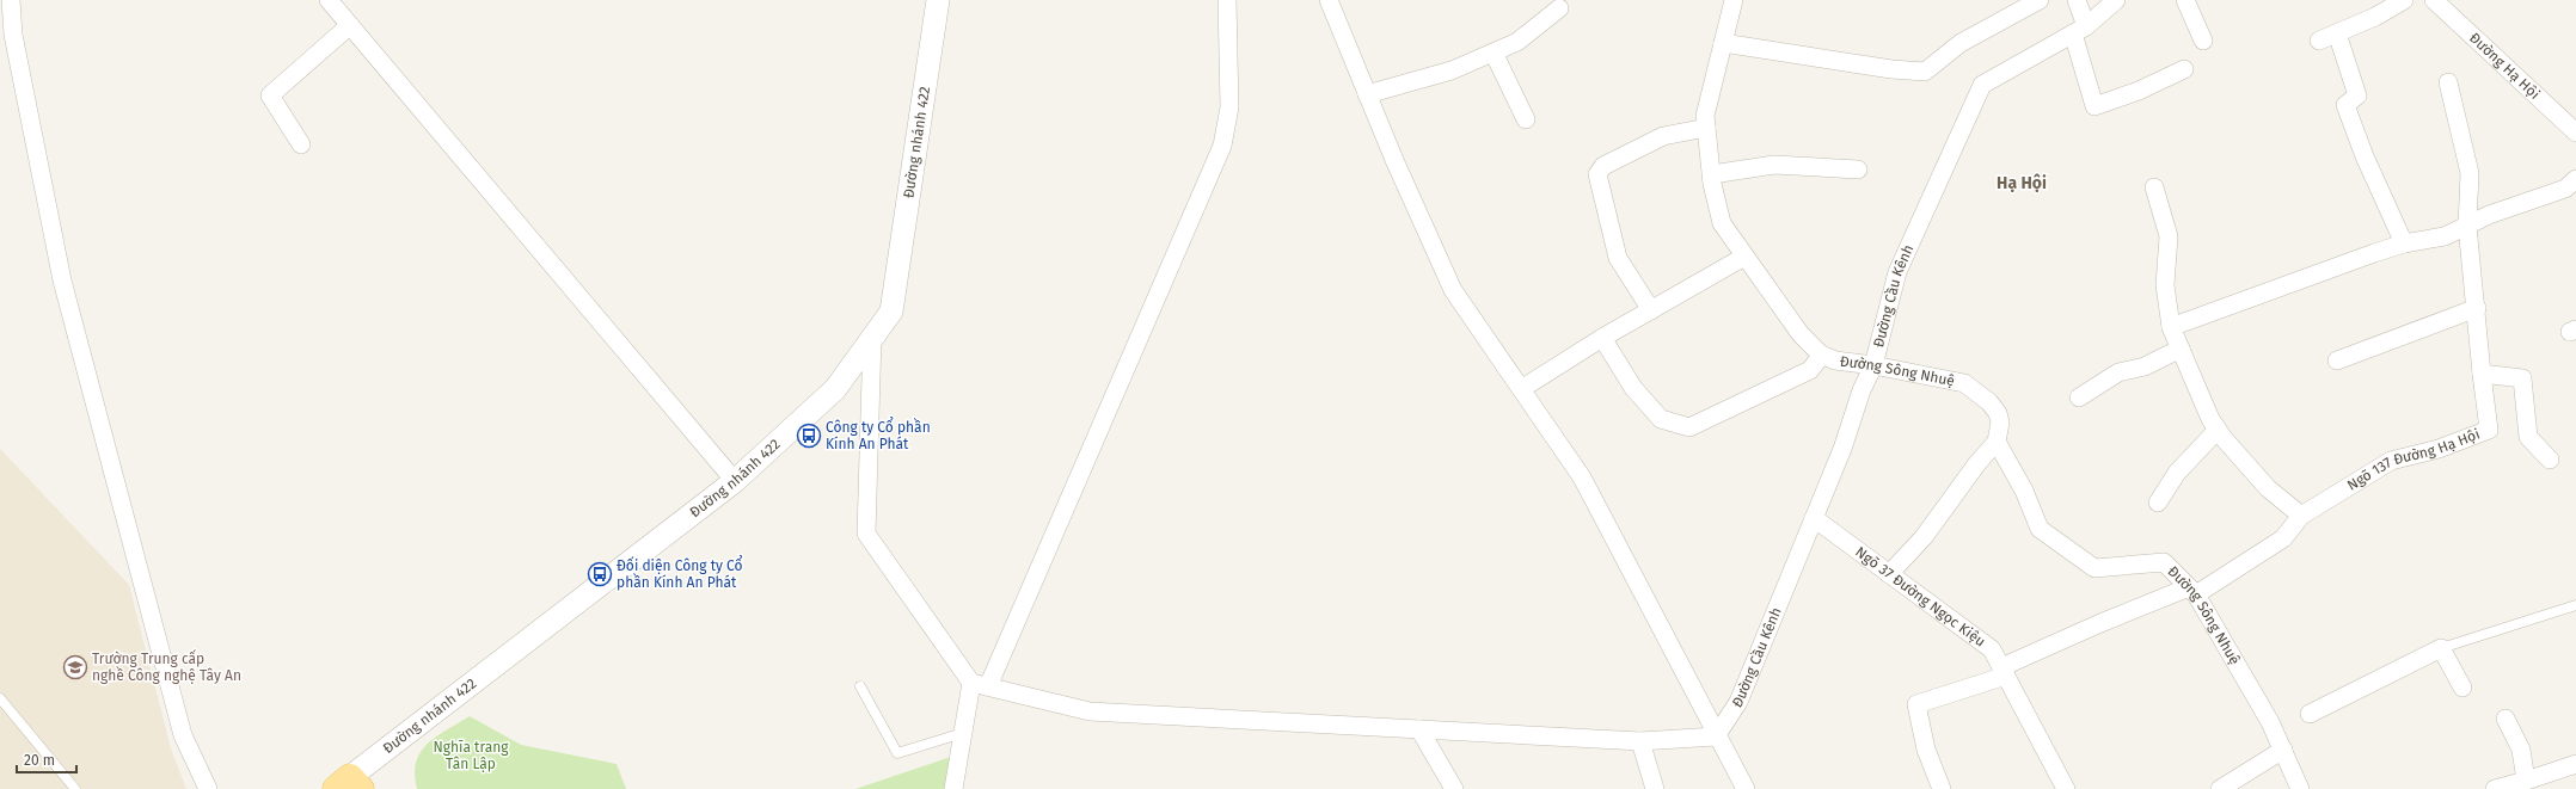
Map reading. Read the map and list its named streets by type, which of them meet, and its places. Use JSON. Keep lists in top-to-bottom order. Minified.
{"streets":{"street":["Đường Hạ Hội","Đường nhánh 422","Đường Cầu Kênh","Đường Sông Nhuệ","Ngõ 137 Đường Hạ Hội","Ngõ 37 Đường Ngọc Kiệu"]},"crossings":[["Đường Cầu Kênh","Đường Sông Nhuệ"],["Đường Cầu Kênh","Ngõ 37 Đường Ngọc Kiệu"],["Đường Sông Nhuệ","Ngõ 137 Đường Hạ Hội"],["Ngõ 137 Đường Hạ Hội","Ngõ 37 Đường Ngọc Kiệu"]],"districts":["Hạ Hội"],"parks":["Nghĩa trang Tân Lập"],"places":{"bus stop":["Công ty Cổ phần Kính An Phát","Đối diện Công ty Cổ phần Kính An Phát"],"school or university":["Trường Trung cấp nghề Công nghệ Tây An"]},"scale_bar":"20 m"}
